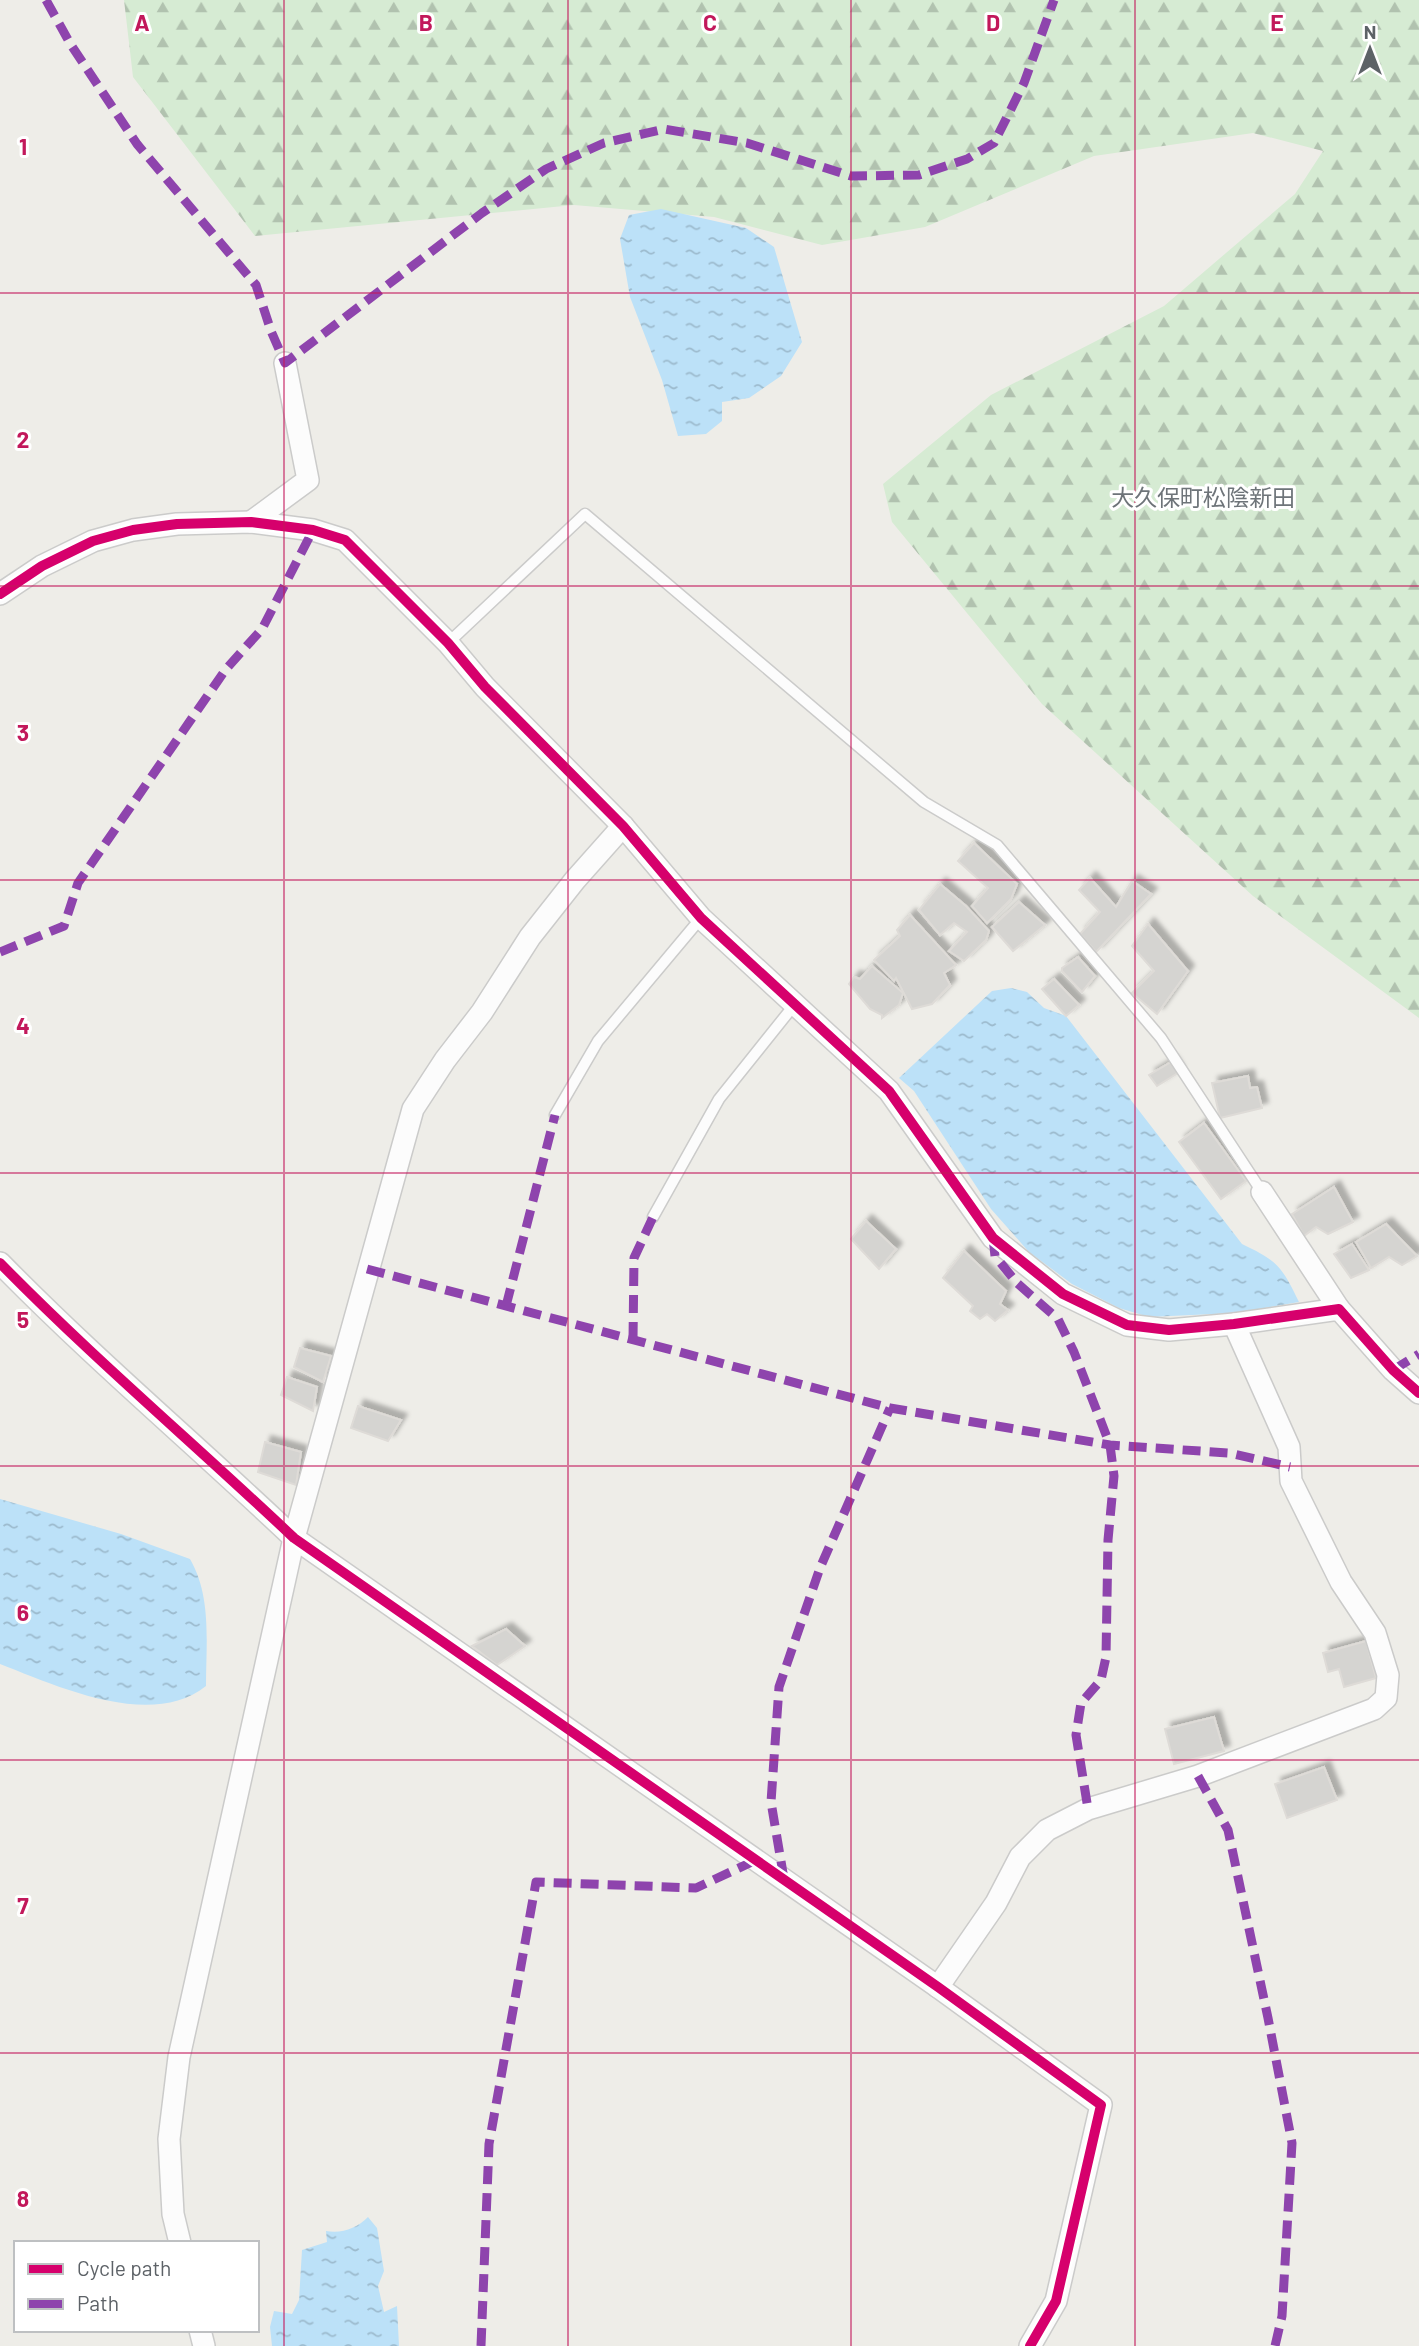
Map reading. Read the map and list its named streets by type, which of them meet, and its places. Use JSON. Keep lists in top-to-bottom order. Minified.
{"districts":["大久保町松陰新田"],"legend":["Cycle path","Path"],"north":"top","grid":{"columns":["A","B","C","D","E"],"rows":["1","2","3","4","5","6","7","8"]}}
